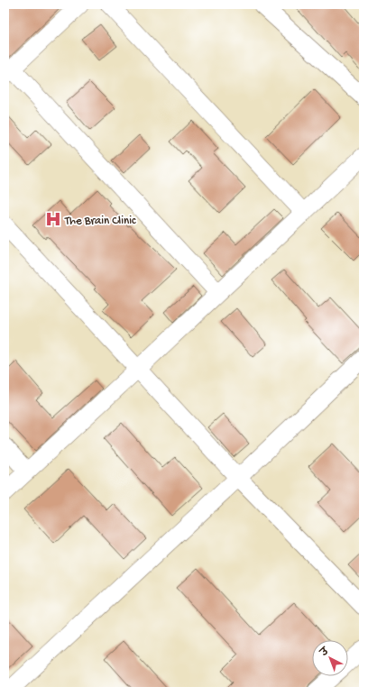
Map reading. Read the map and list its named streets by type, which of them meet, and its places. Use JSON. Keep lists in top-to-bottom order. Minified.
{"places":{"hospital":["The Brain Clinic"]},"north":"top left"}
